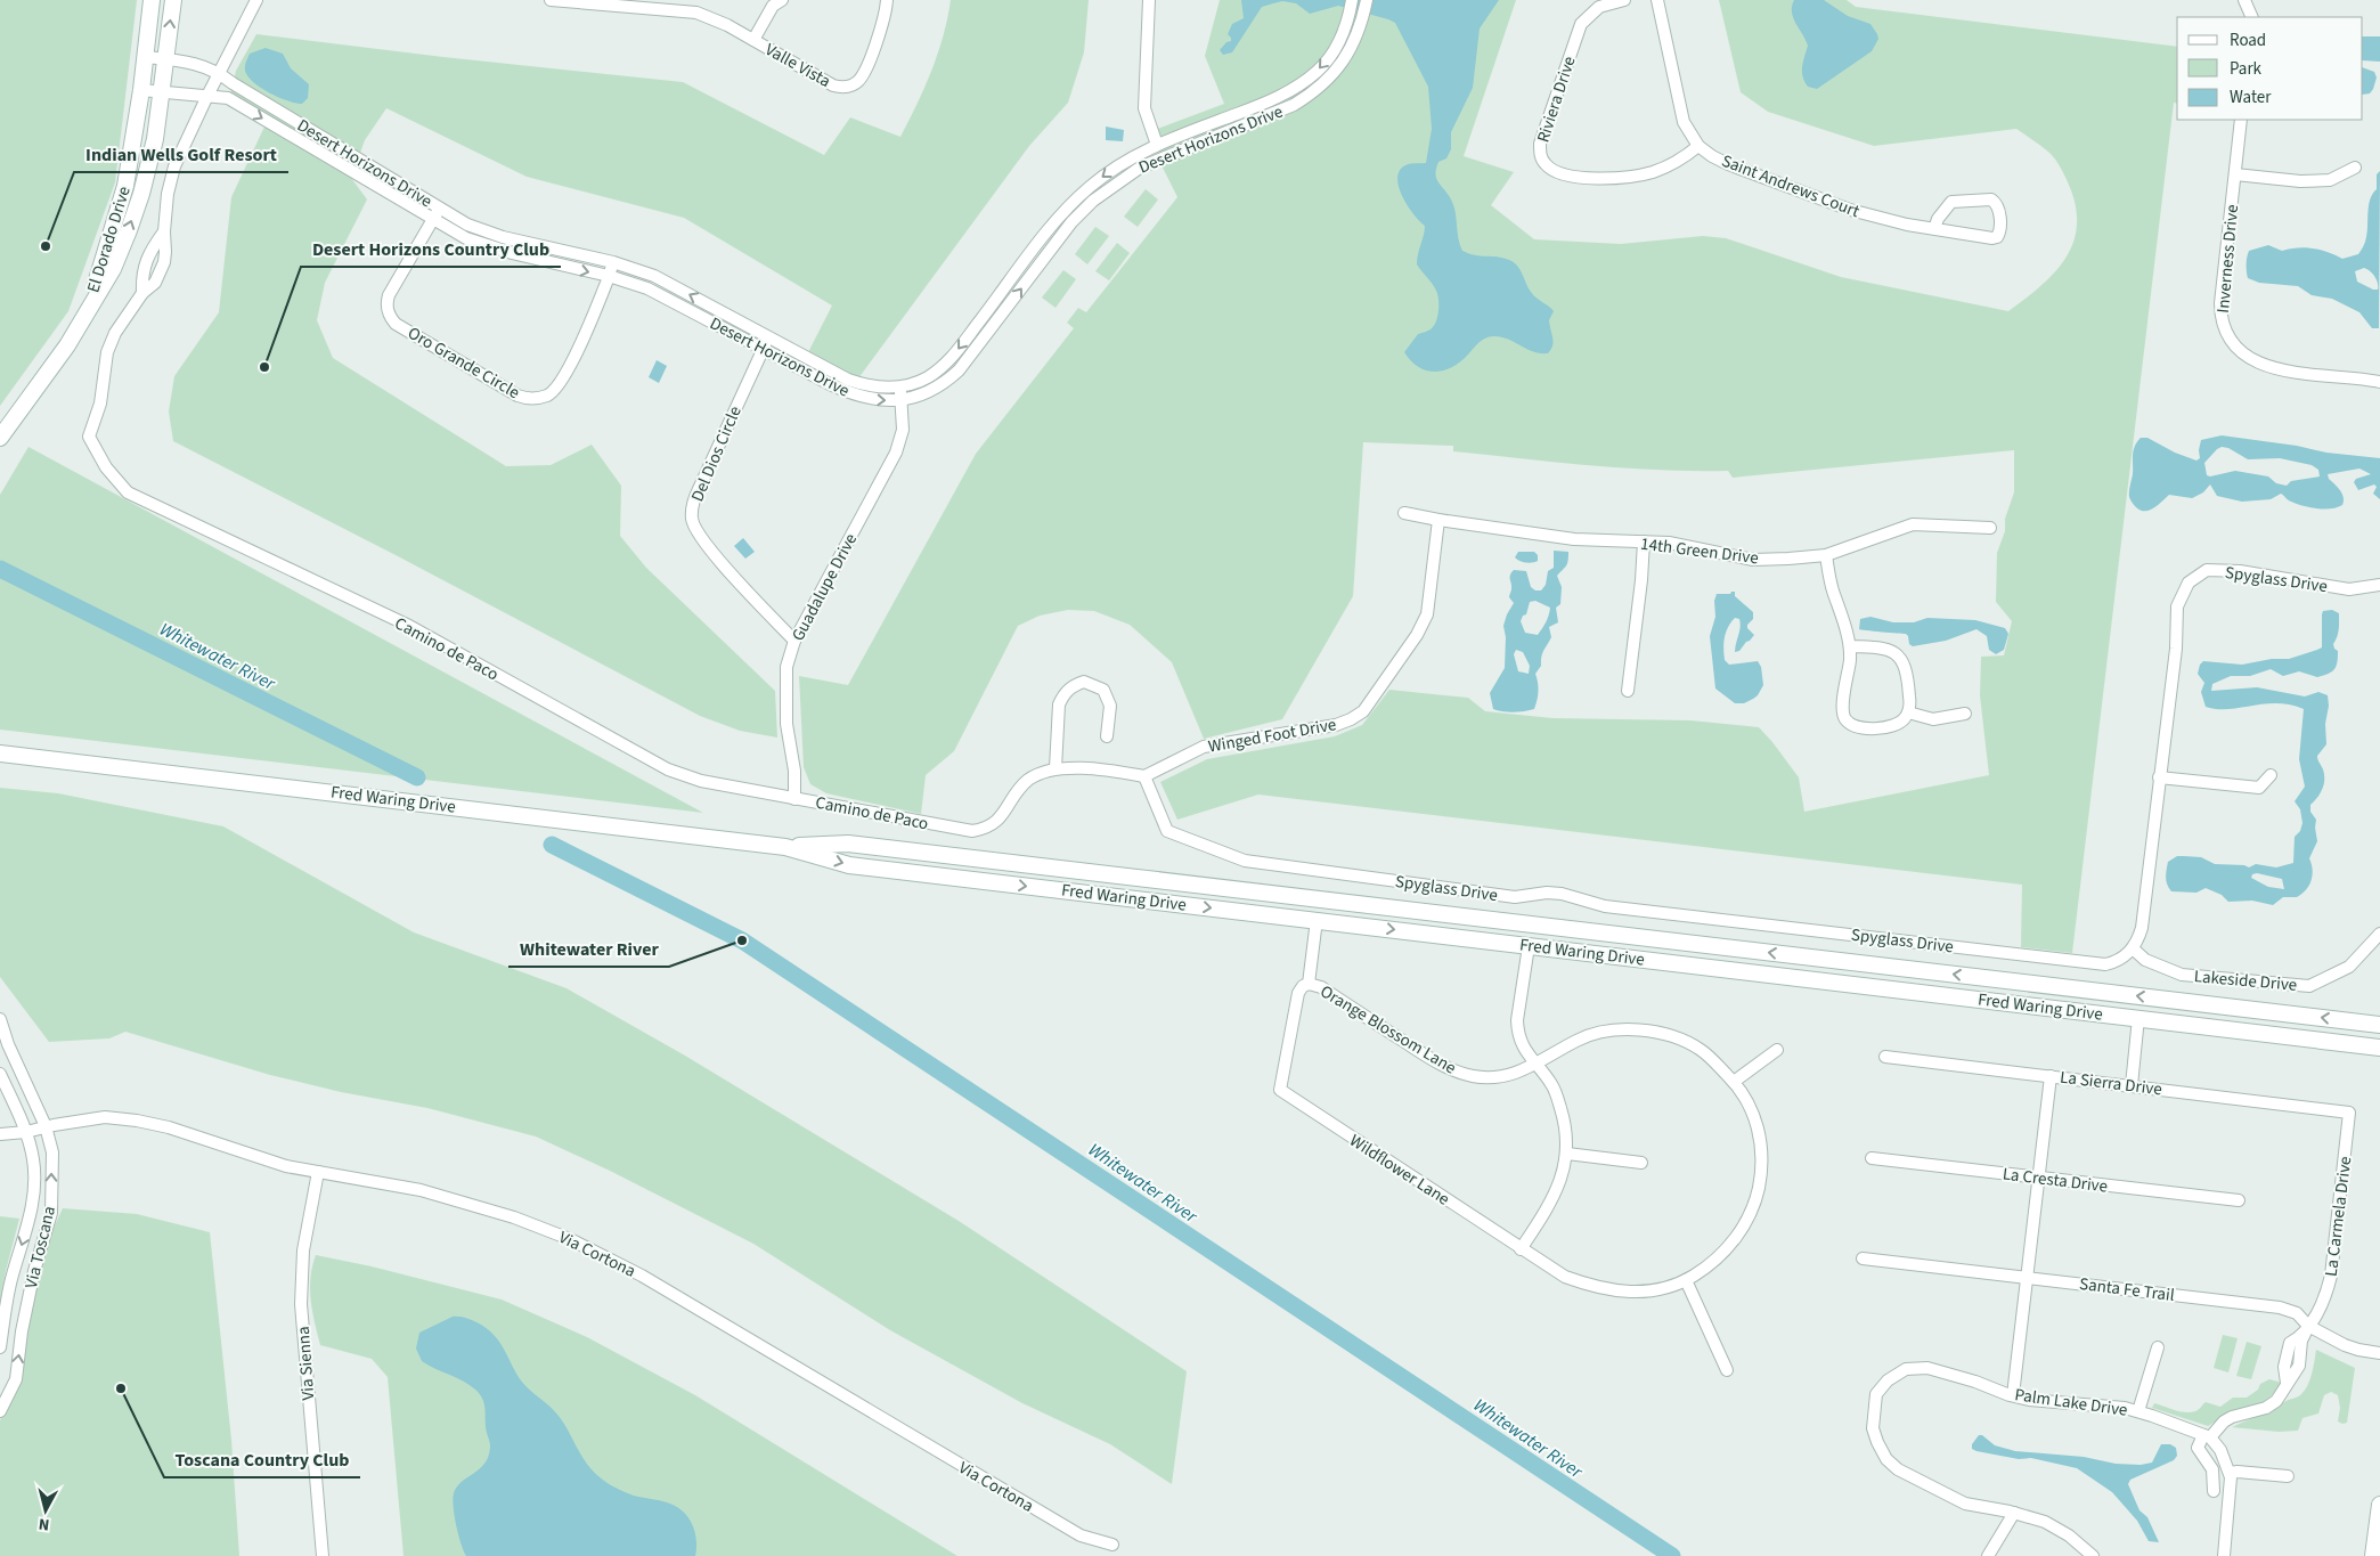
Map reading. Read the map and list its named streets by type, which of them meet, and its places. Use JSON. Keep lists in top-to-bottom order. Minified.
{"streets":{"main road":["El Dorado Drive","Fred Waring Drive"],"street":["Valle Vista","Riviera Drive","Desert Horizons Drive","Saint Andrews Court","Inverness Drive","Oro Grande Circle","Del Dios Circle","14th Green Drive","Spyglass Drive","Guadalupe Drive","Camino de Paco","Winged Foot Drive","Lakeside Drive","Orange Blossom Lane","La Sierra Drive","Wildflower Lane","La Cresta Drive","La Carmela Drive","Via Toscana","Via Cortona","Santa Fe Trail","Via Sienna","Palm Lake Drive"]},"crossings":[["Riviera Drive","Saint Andrews Court"],["Desert Horizons Drive","El Dorado Drive"],["Desert Horizons Drive","Oro Grande Circle"],["Desert Horizons Drive","Del Dios Circle"],["Desert Horizons Drive","Guadalupe Drive"],["Desert Horizons Drive","Camino de Paco"],["Del Dios Circle","Guadalupe Drive"],["14th Green Drive","Winged Foot Drive"],["Spyglass Drive","Winged Foot Drive"],["Spyglass Drive","Lakeside Drive"],["Guadalupe Drive","Camino de Paco"],["Orange Blossom Lane","Wildflower Lane"],["La Sierra Drive","La Carmela Drive"],["La Carmela Drive","Santa Fe Trail"],["La Carmela Drive","Palm Lake Drive"],["Via Toscana","Via Cortona"],["Via Cortona","Via Sienna"]],"water":["Whitewater River"],"places":["Indian Wells Golf Resort","Desert Horizons Country Club","Whitewater River","Toscana Country Club"],"legend":["Road","Park","Water"],"north":"bottom"}
